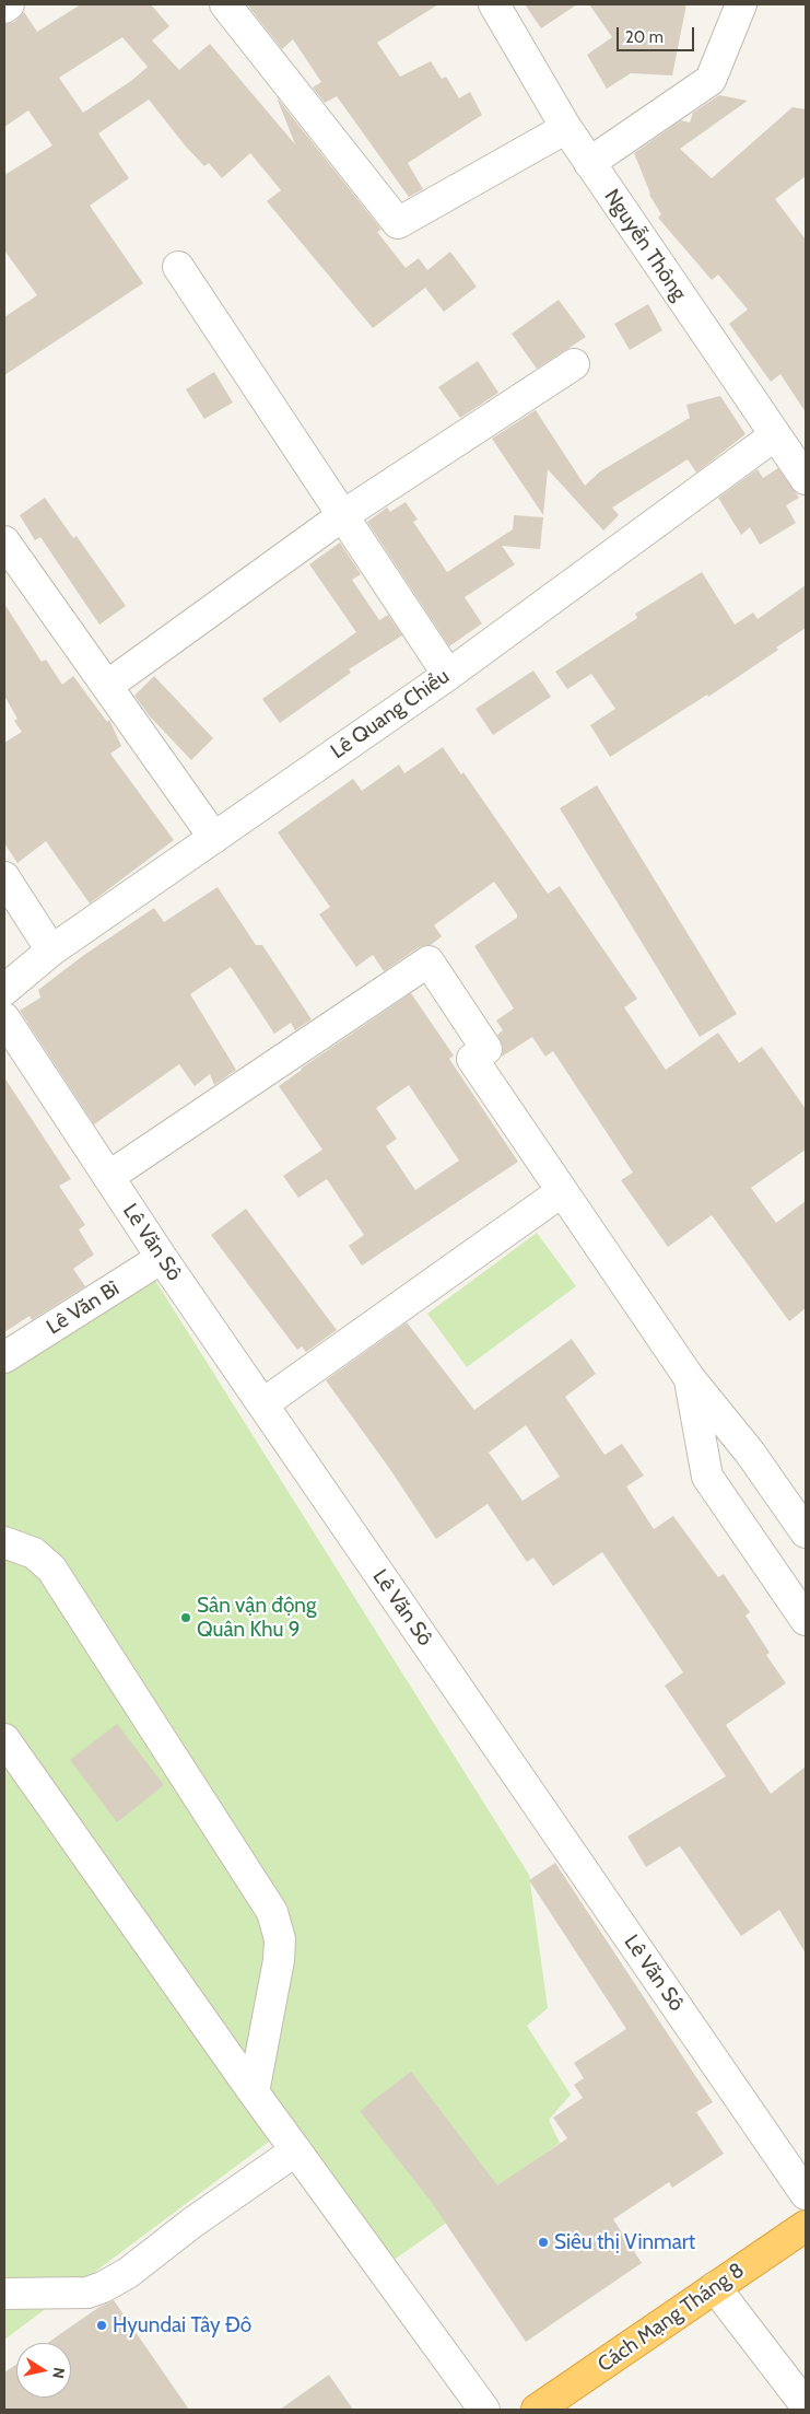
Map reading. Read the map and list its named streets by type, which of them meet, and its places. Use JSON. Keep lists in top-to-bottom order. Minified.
{"streets":{"highway":["Cách Mạng Tháng 8"],"street":["Nguyễn Thông","Lê Quang Chiểu","Lê Văn Sô","Lê Văn Bì"]},"crossings":[["Nguyễn Thông","Lê Quang Chiểu"],["Lê Văn Sô","Lê Văn Bì"]],"places":["Sân vận động Quân Khu 9","Siêu thị Vinmart","Hyundai Tây Đô"],"scale_bar":"20 m","north":"right"}
